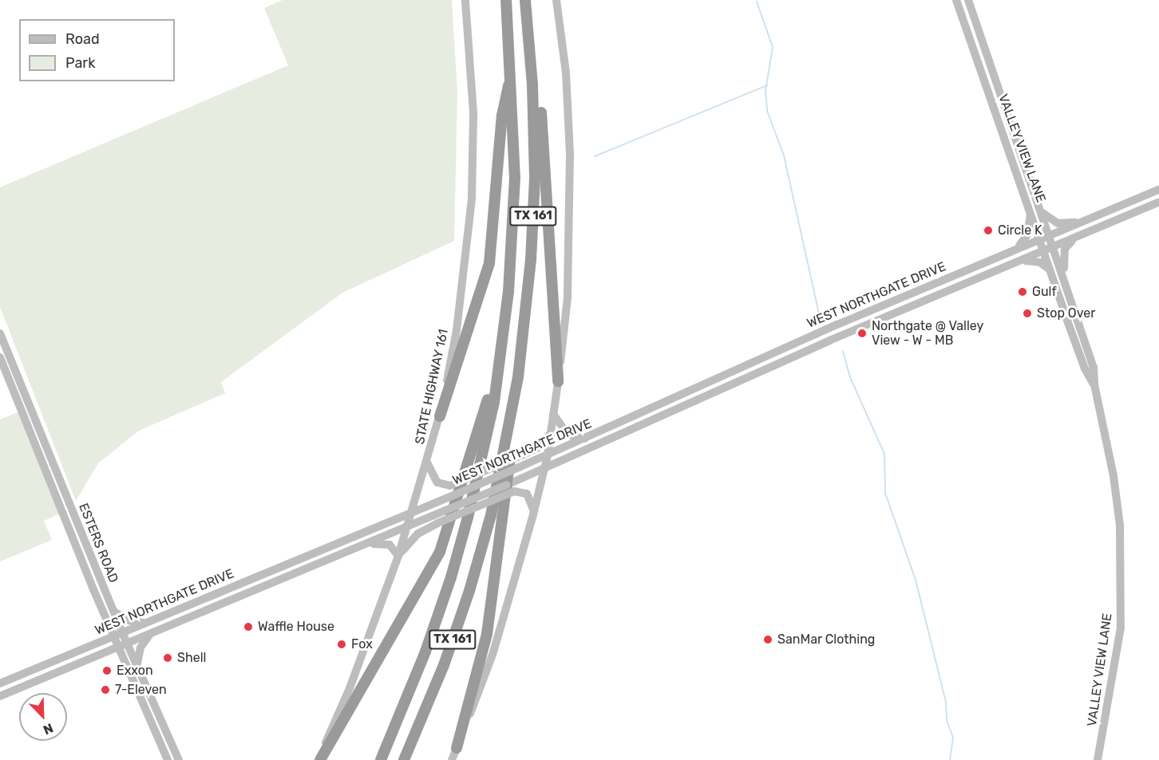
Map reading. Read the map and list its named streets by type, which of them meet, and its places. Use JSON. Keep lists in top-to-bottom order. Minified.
{"streets":{"highway":["TX 161"],"main road":["VALLEY VIEW LANE","WEST NORTHGATE DRIVE","STATE HIGHWAY 161","ESTERS ROAD"]},"crossings":[["VALLEY VIEW LANE","WEST NORTHGATE DRIVE"],["WEST NORTHGATE DRIVE","STATE HIGHWAY 161"],["WEST NORTHGATE DRIVE","ESTERS ROAD"]],"places":["Circle K","Gulf","Stop Over","Northgate @ Valley View - W - MB","Waffle House","SanMar Clothing","Fox","Shell","Exxon","7-Eleven"],"legend":["Road","Park"],"north":"bottom right"}
